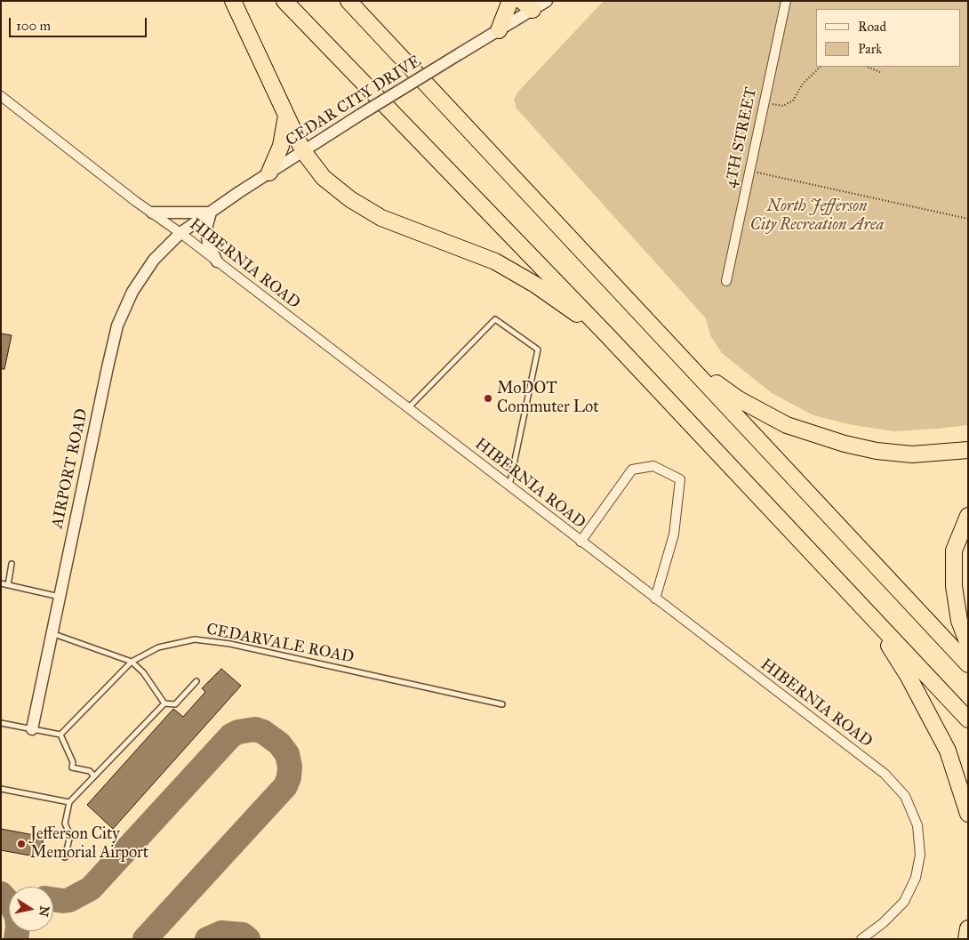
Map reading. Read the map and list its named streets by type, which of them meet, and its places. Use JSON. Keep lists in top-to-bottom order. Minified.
{"streets":{"street":["CEDAR CITY DRIVE","4TH STREET","HIBERNIA ROAD","AIRPORT ROAD"],"lane":["CEDARVALE ROAD"]},"crossings":[["CEDAR CITY DRIVE","HIBERNIA ROAD"],["CEDAR CITY DRIVE","AIRPORT ROAD"],["HIBERNIA ROAD","AIRPORT ROAD"]],"parks":["North Jefferson City Recreation Area"],"places":["MoDOT Commuter Lot","Jefferson City Memorial Airport"],"legend":["Road","Park"],"scale_bar":"100 m","north":"right"}
